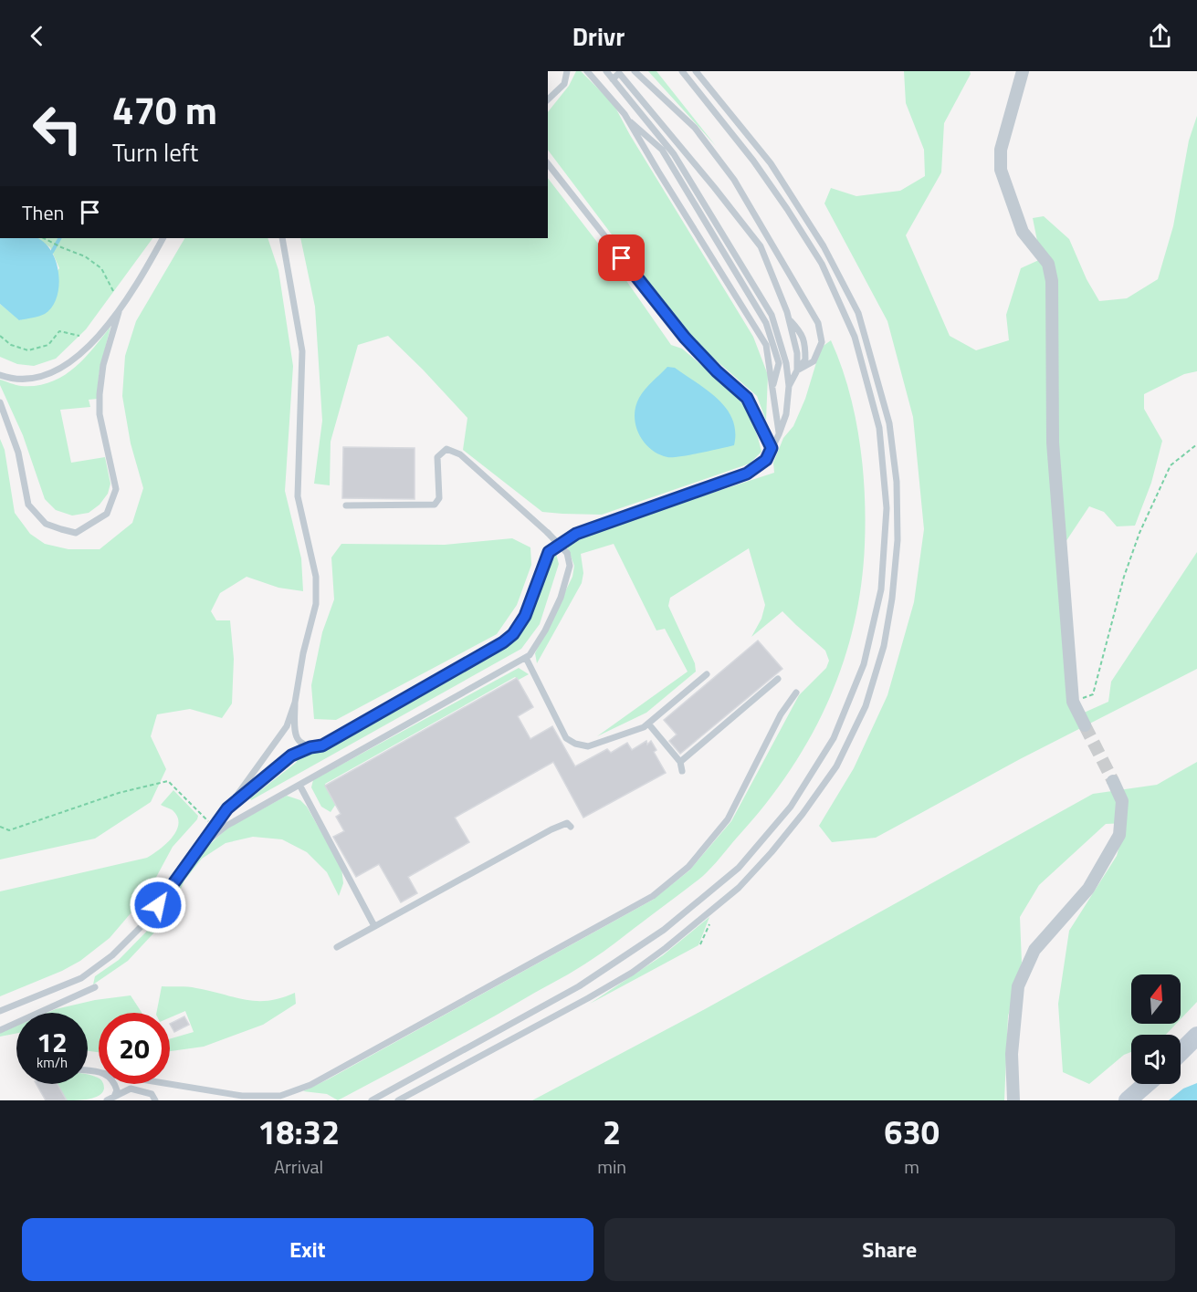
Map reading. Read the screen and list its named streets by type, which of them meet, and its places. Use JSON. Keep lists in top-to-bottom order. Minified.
{"north":"top","page":{"header":"Drivr","turn":["470 m","Turn left"],"then":"Then","speed":"12 km/h","limit":"20","eta":["18:32","Arrival","2","min","630","m"],"buttons":["Exit","Share"]}}
